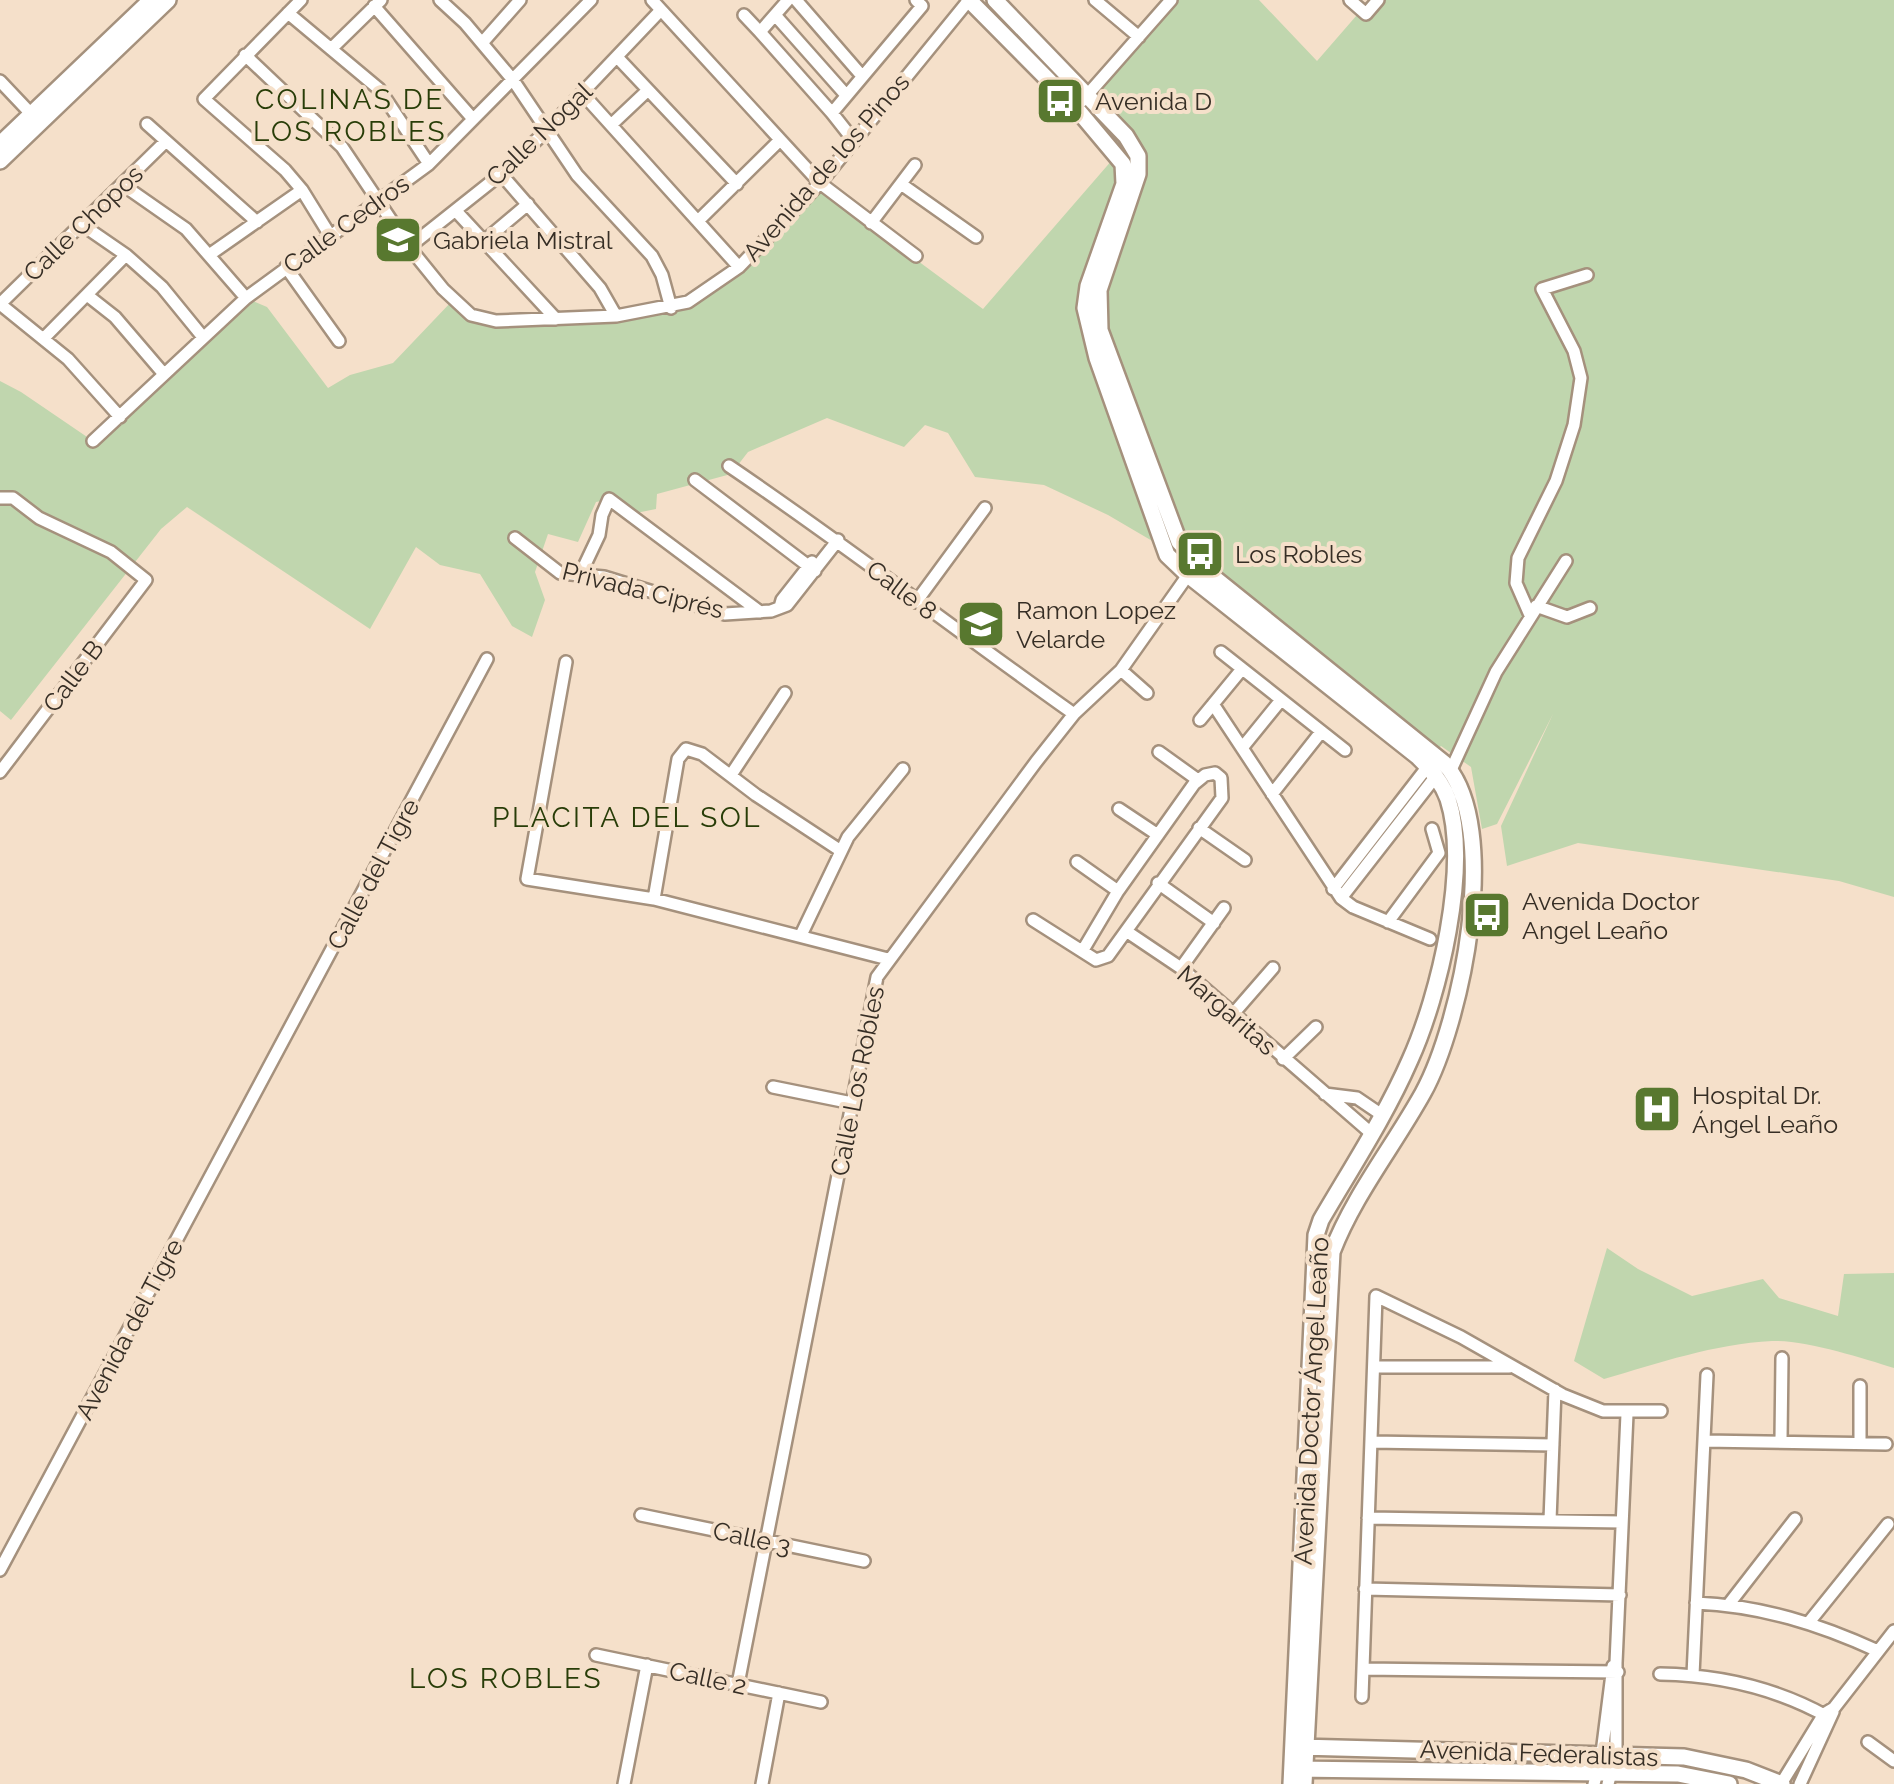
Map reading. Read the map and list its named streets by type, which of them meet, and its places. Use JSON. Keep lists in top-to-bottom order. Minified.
{"streets":{"street":["Calle Nogal","Avenida de los Pinos","Calle Chopos","Calle Cedros","Privada Ciprés","Calle 8","Calle B","Calle del Tigre","Margaritas","Calle Los Robles","Avenida del Tigre","Avenida Doctor Ángel Leaño","Calle 3","Calle 2","Avenida Federalistas"]},"crossings":[["Calle Nogal","Avenida de los Pinos"],["Avenida de los Pinos","Calle Cedros"],["Privada Ciprés","Calle 8"],["Calle 8","Calle Los Robles"],["Calle del Tigre","Avenida del Tigre"],["Margaritas","Avenida Doctor Ángel Leaño"],["Calle Los Robles","Calle 3"],["Calle Los Robles","Calle 2"],["Avenida Doctor Ángel Leaño","Avenida Federalistas"]],"districts":["COLINAS DE LOS ROBLES","PLACITA DEL SOL","LOS ROBLES"],"places":{"bus stop":["Avenida D","Los Robles","Avenida Doctor Angel Leaño"],"school or university":["Gabriela Mistral","Ramon Lopez Velarde"],"hospital":["Hospital Dr. Ángel Leaño"]}}
